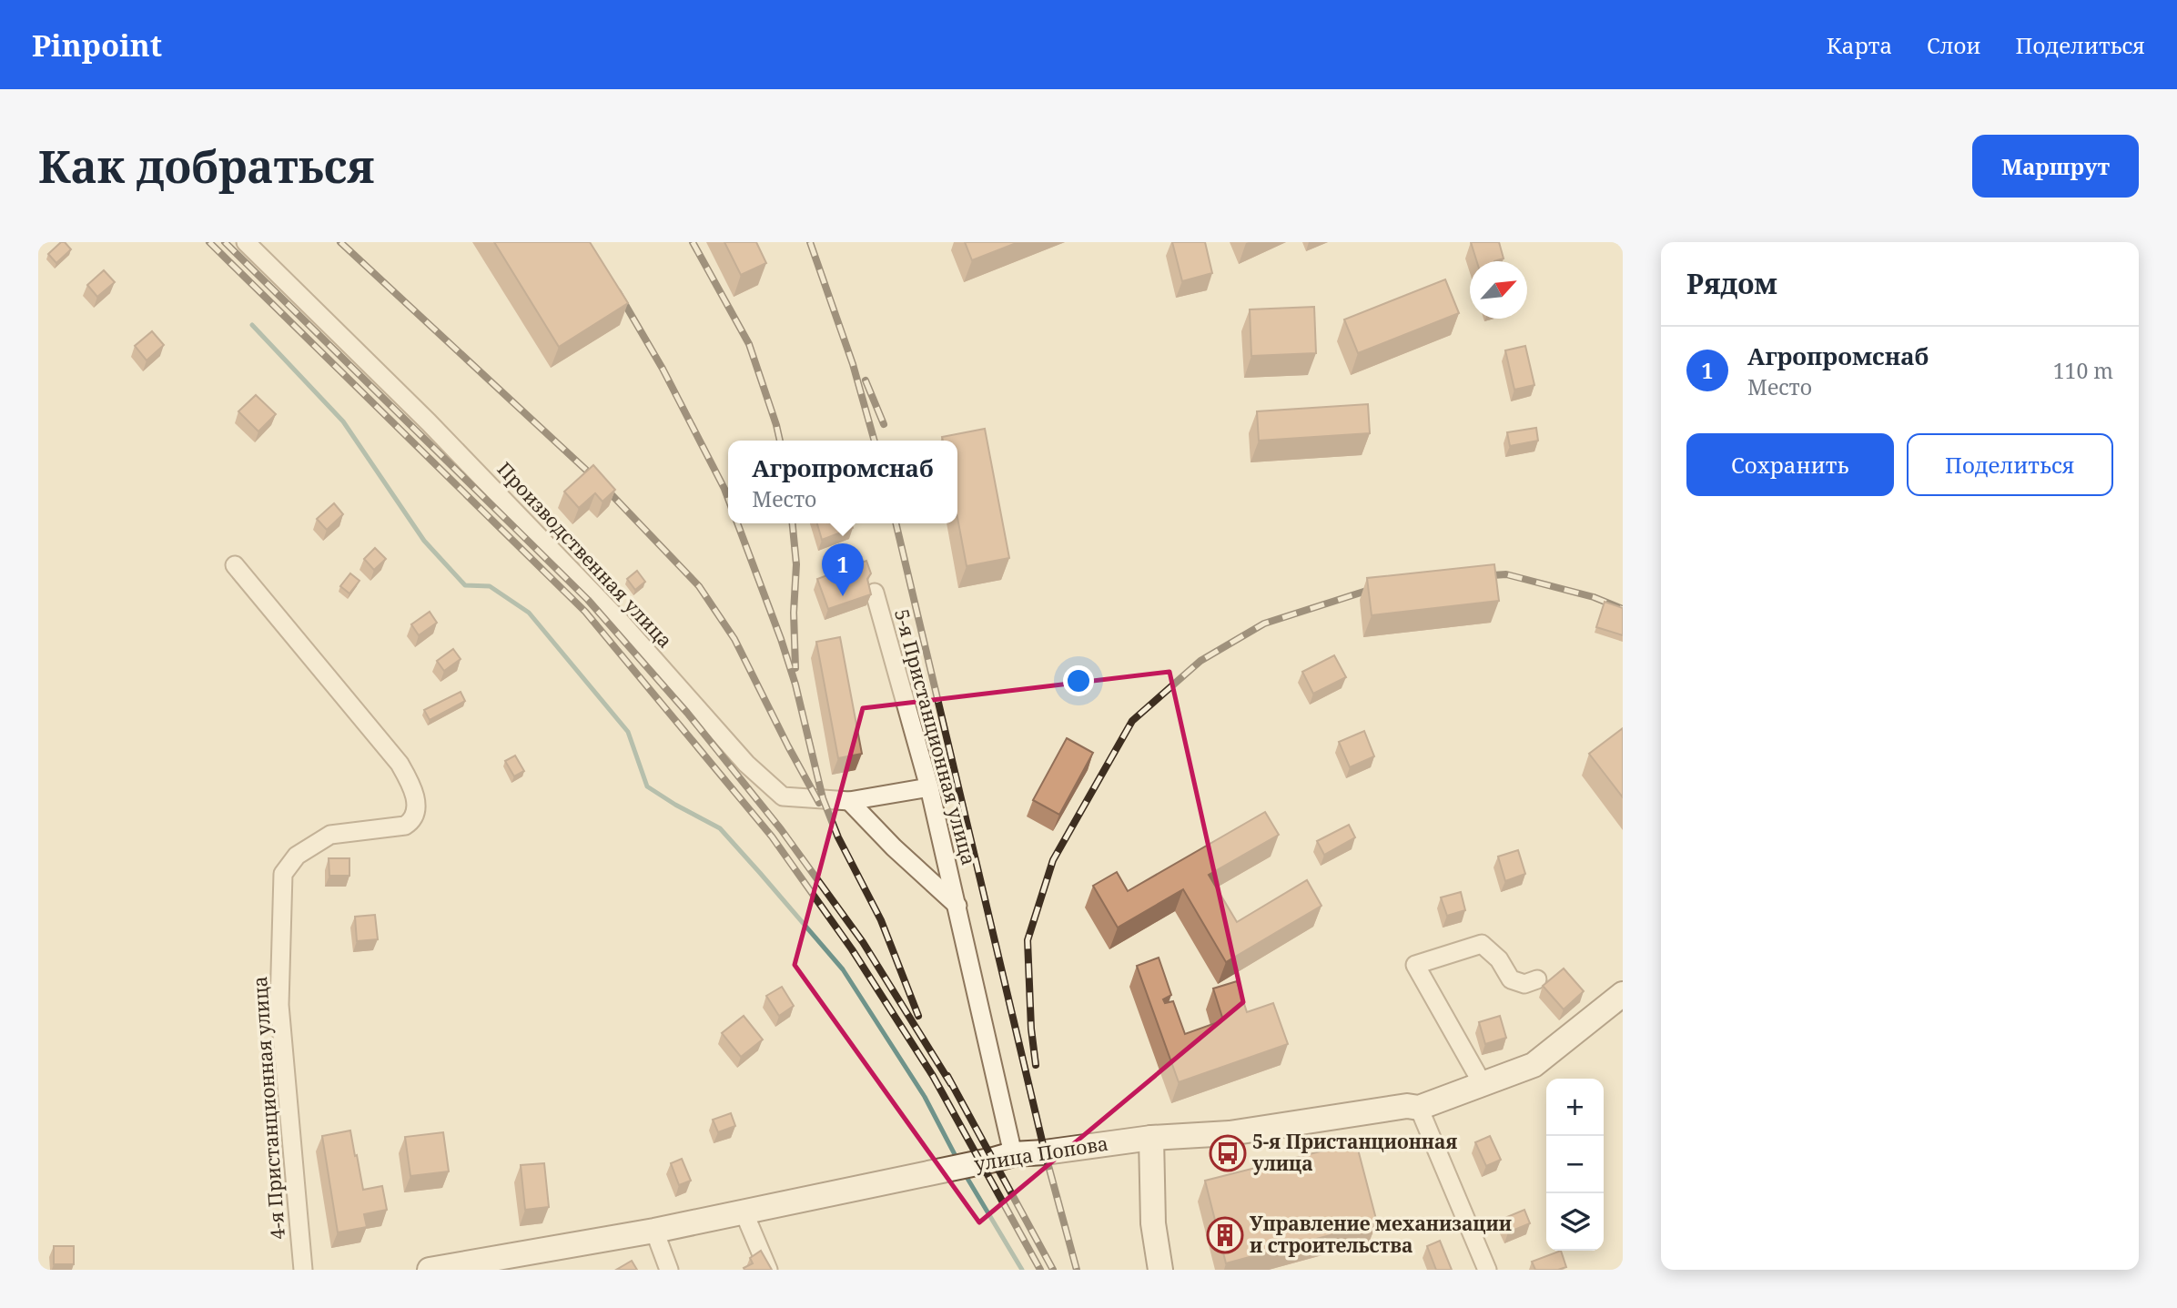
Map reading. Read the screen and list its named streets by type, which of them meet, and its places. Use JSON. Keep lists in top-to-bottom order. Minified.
{"streets":{"street":["Производственная улица","5-я Пристанционная улица","4-я Пристанционная улица","улица Попова"]},"crossings":[["Производственная улица","5-я Пристанционная улица"],["5-я Пристанционная улица","улица Попова"]],"places":{"bus stop":["5-я Пристанционная улица"],"building":["Управление механизации и строительства"]},"north":"top right","page":{"header":"Pinpoint","nav":["Карта","Слои","Поделиться"],"buttons":["Маршрут",["Сохранить","Поделиться"]],"title":"Как добраться","heading":"Рядом","list":[{"mark":"1","name":"Агропромснаб","note":"Место","value":"110 m"}],"popup":["Агропромснаб","Место"],"pins":"1","map_buttons":["+","−"]}}
